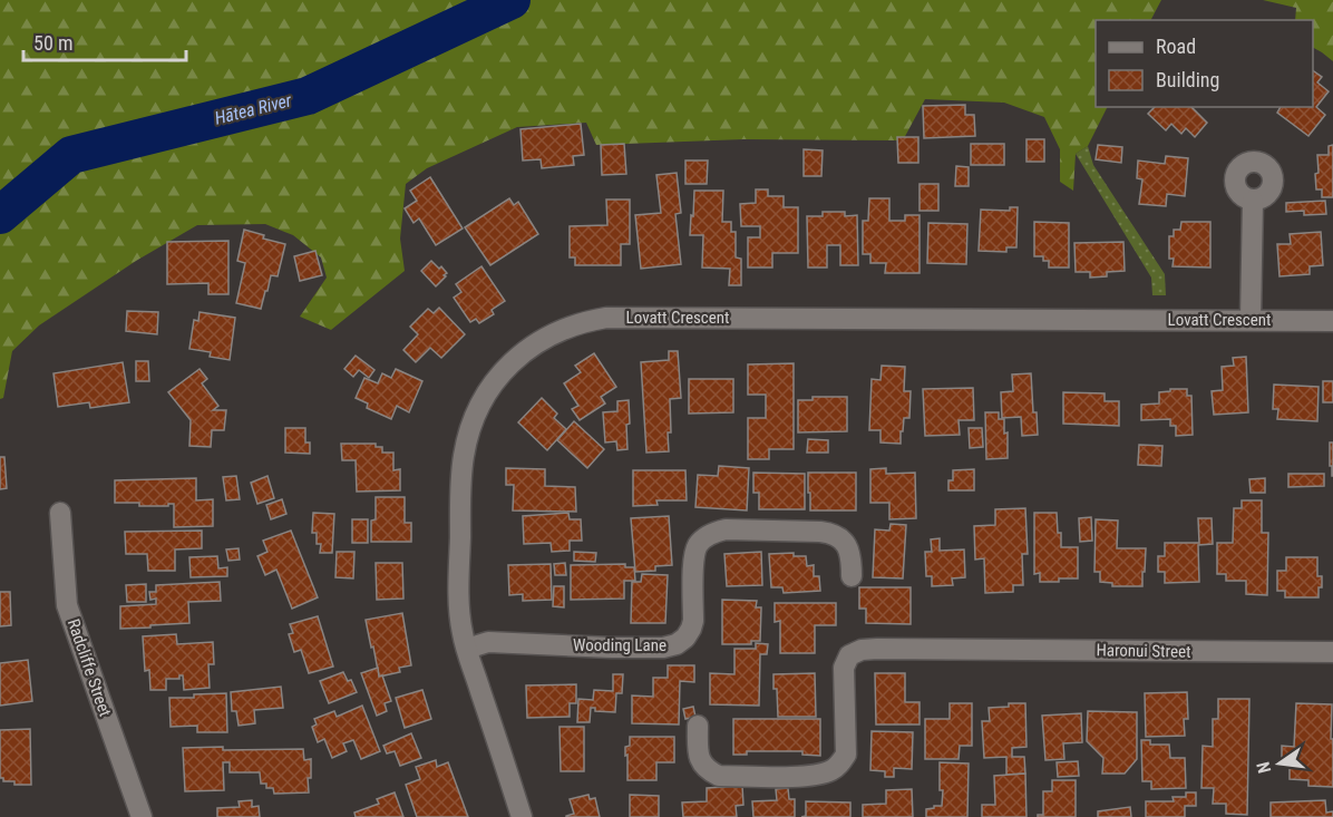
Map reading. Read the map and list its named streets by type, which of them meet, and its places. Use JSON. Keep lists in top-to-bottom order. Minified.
{"streets":{"street":["Lovatt Crescent","Wooding Lane","Haronui Street","Radcliffe Street"]},"crossings":[["Lovatt Crescent","Wooding Lane"]],"water":["Hātea River"],"legend":["Road","Building"],"scale_bar":"50 m","north":"left"}
